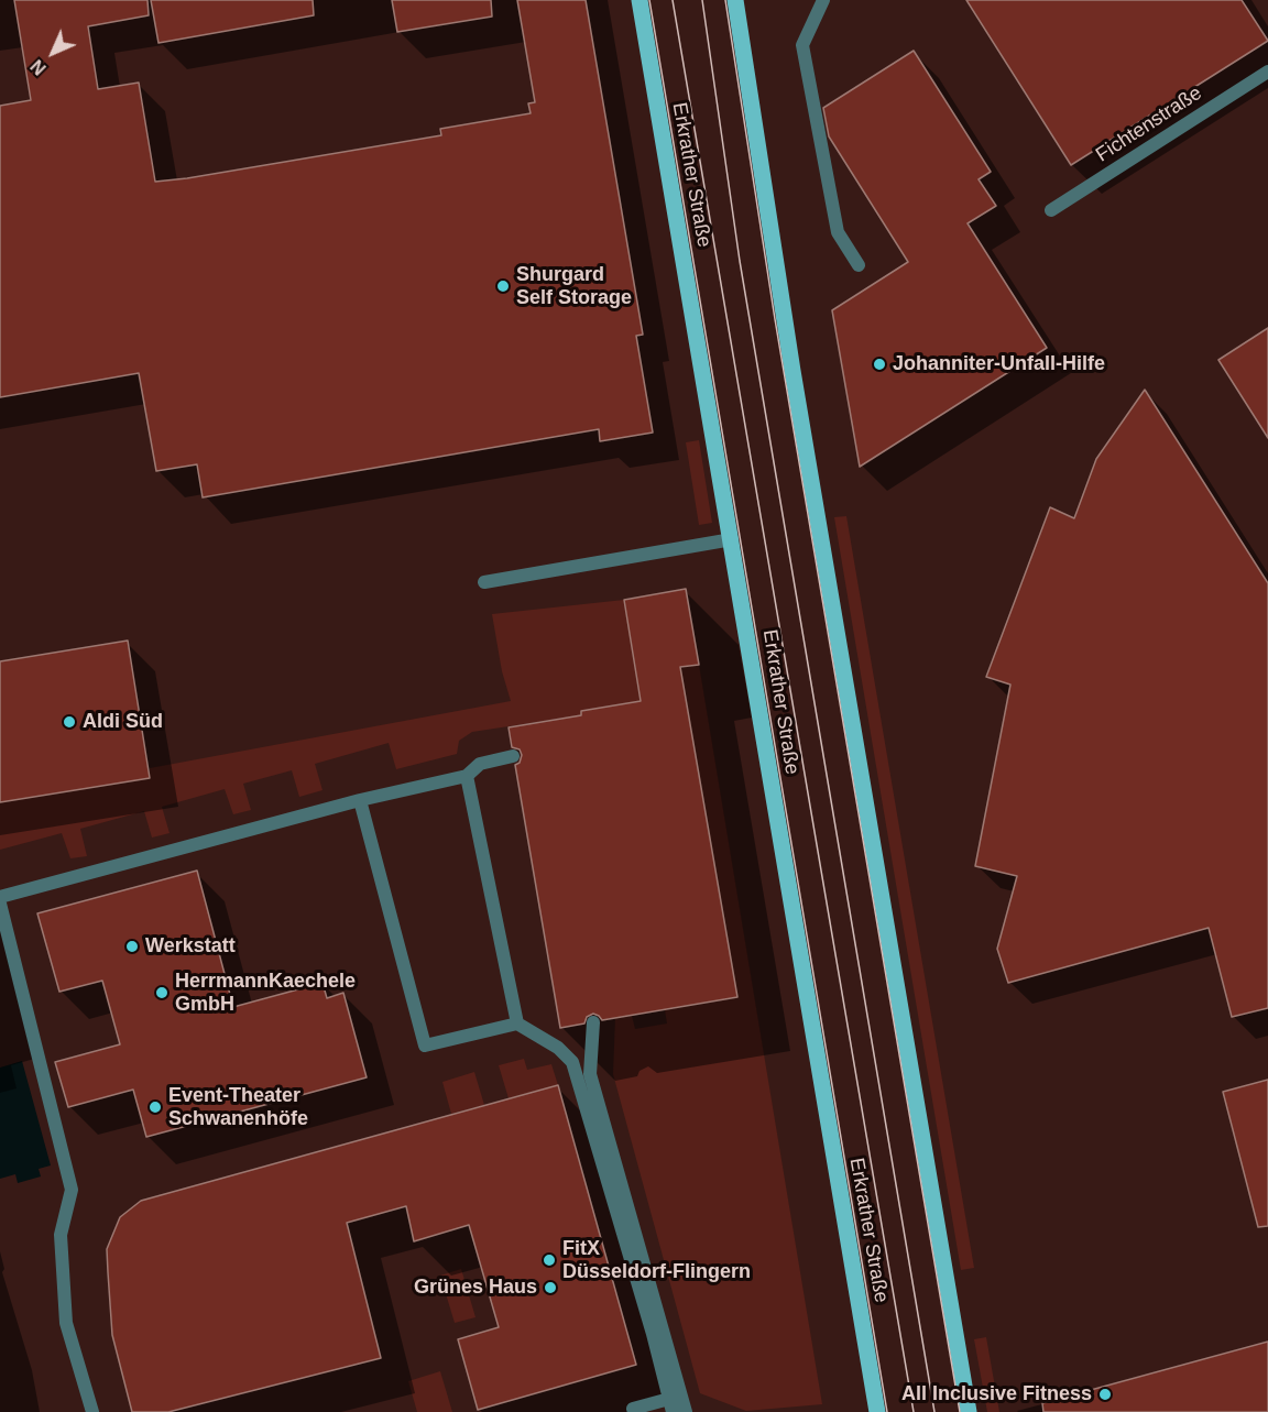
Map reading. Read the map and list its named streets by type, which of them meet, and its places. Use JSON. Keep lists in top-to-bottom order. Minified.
{"streets":{"main road":["Erkrather Straße"],"lane":["Fichtenstraße"]},"places":["Shurgard Self Storage","Johanniter-Unfall-Hilfe","Aldi Süd","Werkstatt","HerrmannKaechele GmbH","Event-Theater Schwanenhöfe","FitX Düsseldorf-Flingern","Grünes Haus","All Inclusive Fitness"],"north":"bottom left"}
